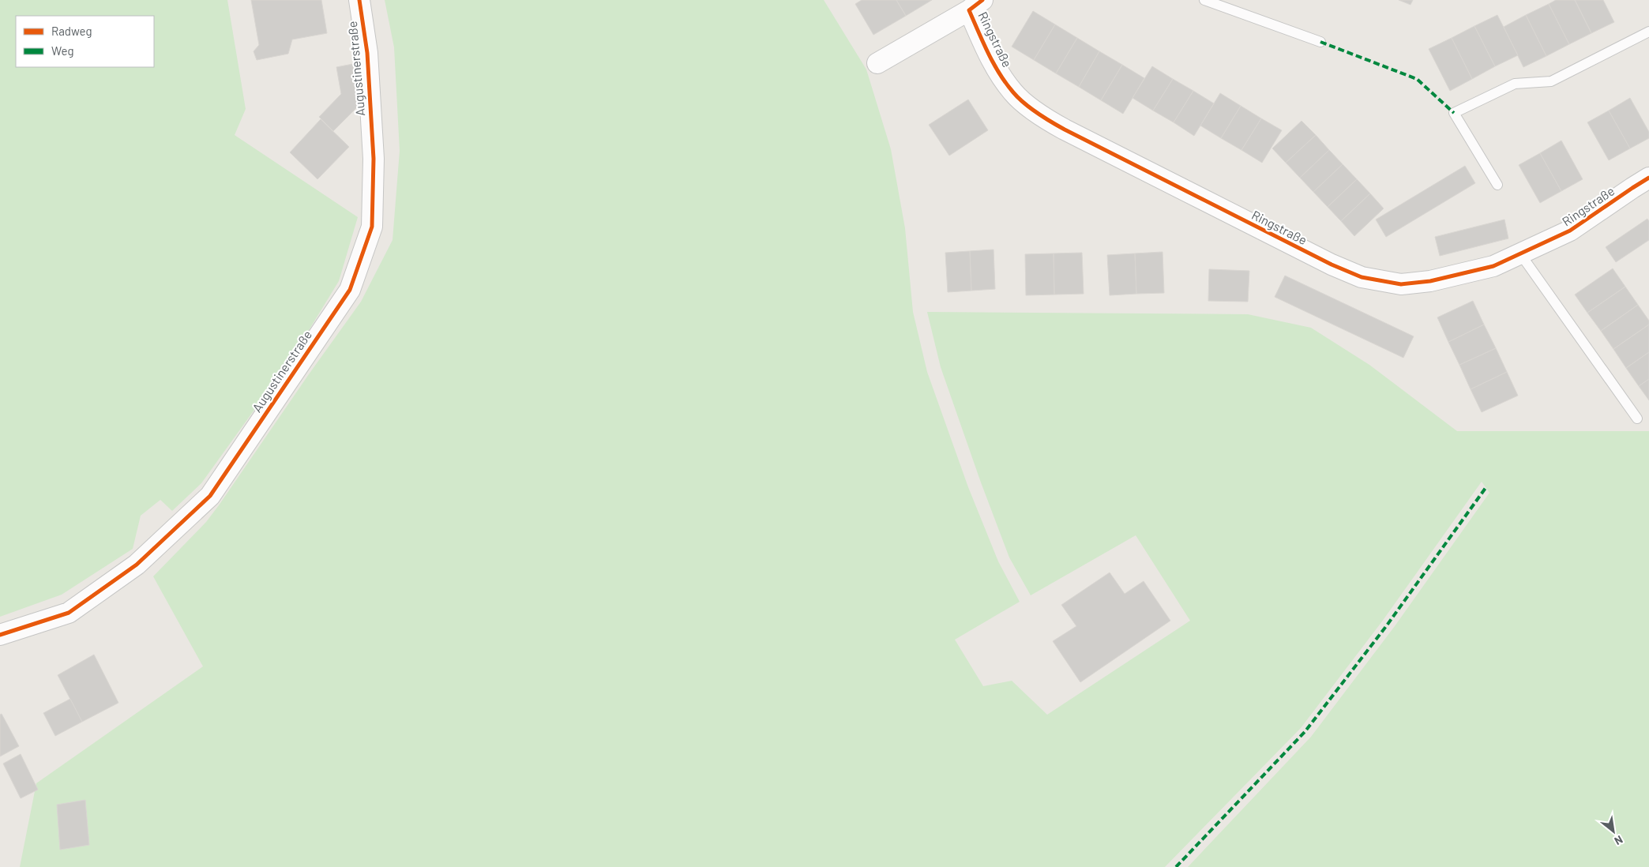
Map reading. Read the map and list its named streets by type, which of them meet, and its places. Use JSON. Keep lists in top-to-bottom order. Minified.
{"streets":{"street":["Ringstraße","Augustinerstraße"]},"legend":["Radweg","Weg"],"north":"bottom right"}
